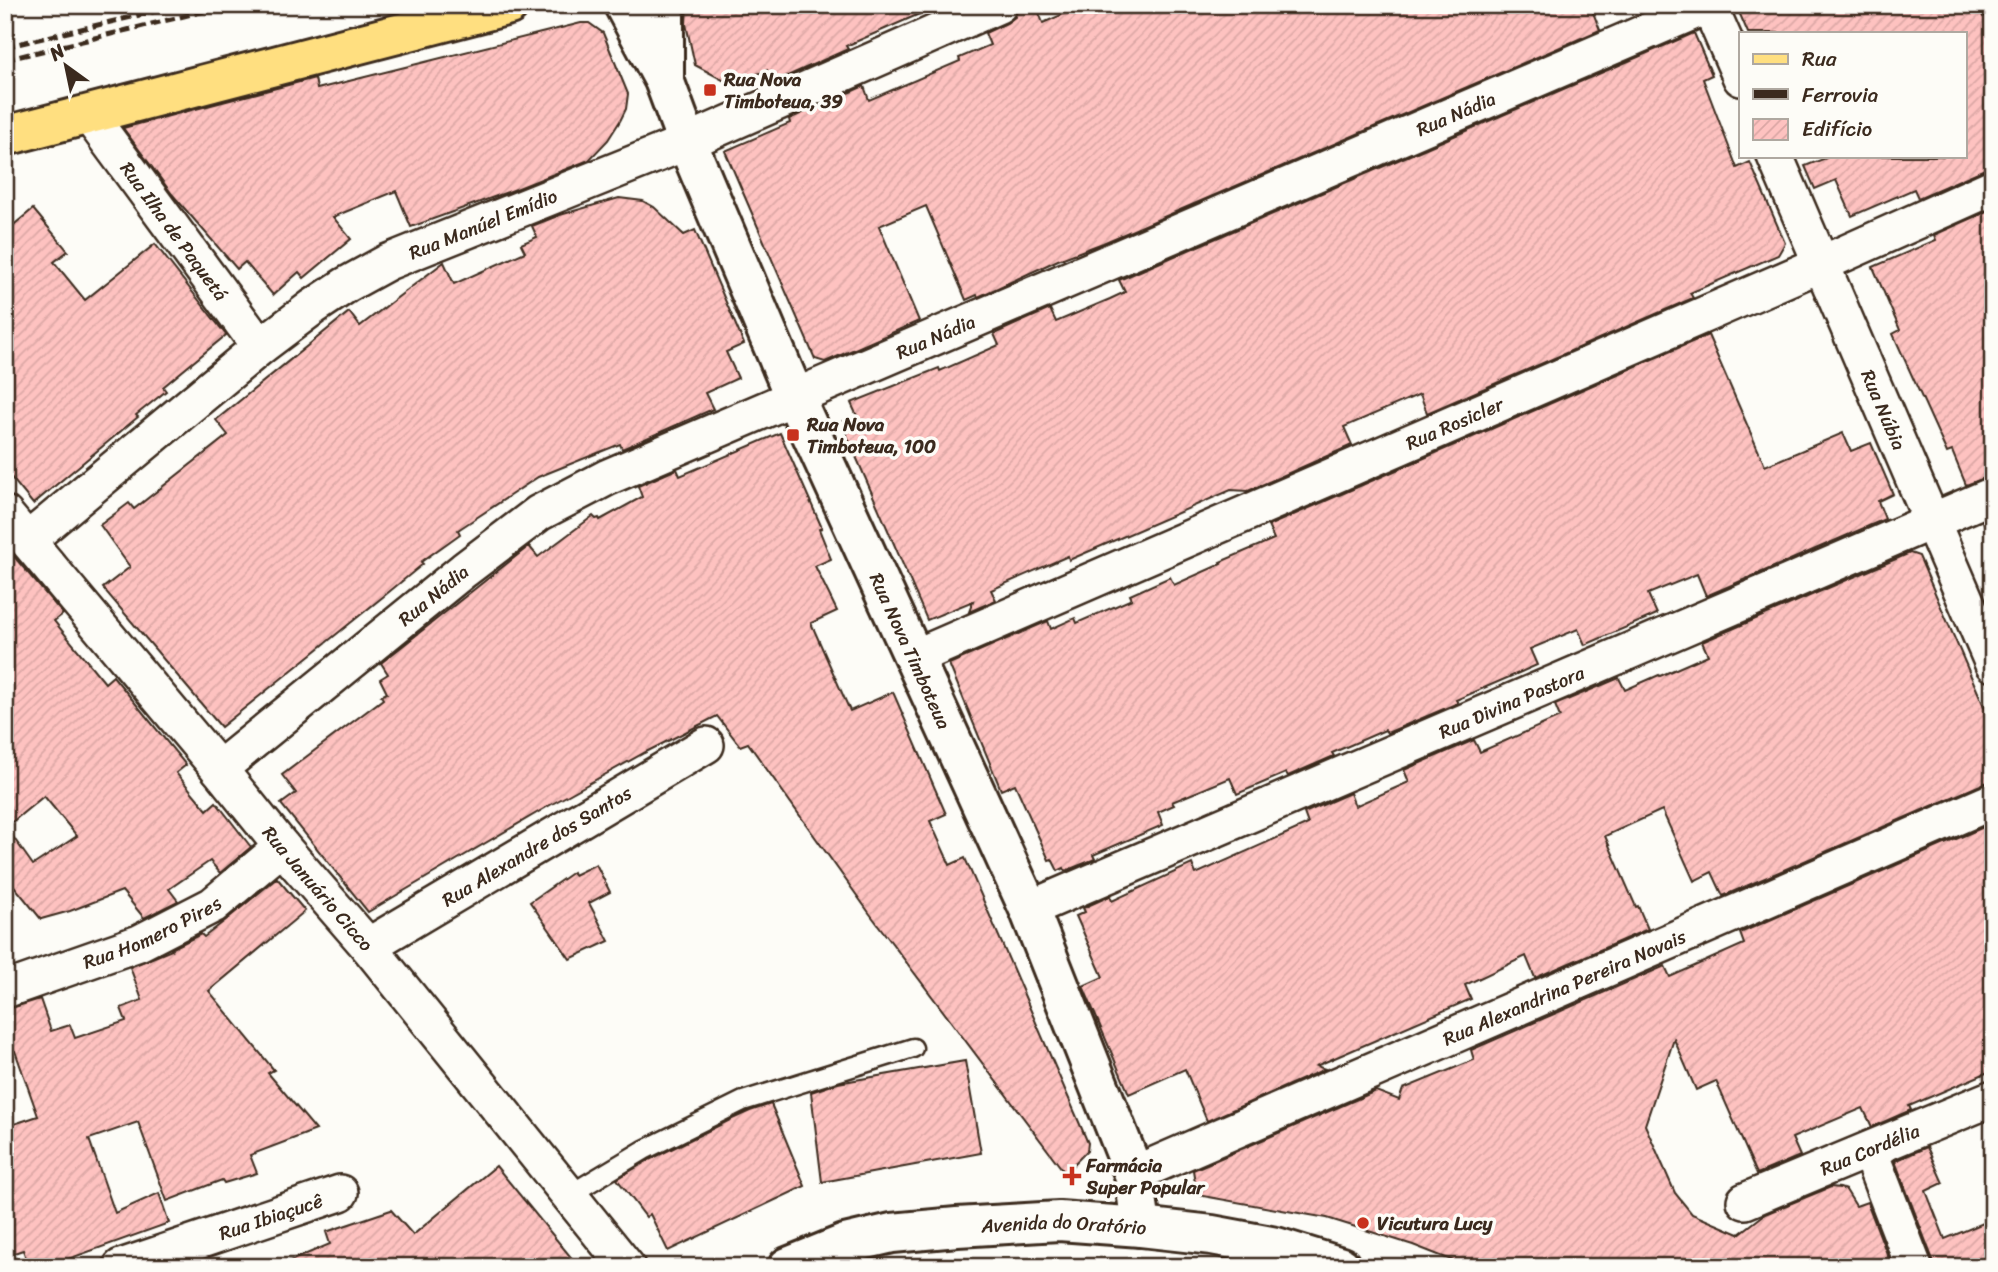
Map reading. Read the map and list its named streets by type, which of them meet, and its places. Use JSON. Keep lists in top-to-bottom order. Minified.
{"streets":{"main road":["Rua Nova Timboteua","Avenida do Oratório"],"street":["Rua Nádia","Rua Manúel Emídio","Rua Ilha de Paquetá","Rua Núbia","Rua Rosicler","Rua Divina Pastora","Rua Alexandre dos Santos","Rua Januário Cicco","Rua Homero Pires","Rua Alexandrina Pereira Novais","Rua Cordélia","Rua Ibiaçucê"]},"crossings":[["Rua Nádia","Rua Nova Timboteua"],["Rua Nádia","Rua Januário Cicco"],["Rua Manúel Emídio","Rua Ilha de Paquetá"],["Rua Manúel Emídio","Rua Nova Timboteua"],["Rua Manúel Emídio","Rua Januário Cicco"],["Rua Núbia","Rua Rosicler"],["Rua Núbia","Rua Divina Pastora"],["Rua Rosicler","Rua Nova Timboteua"],["Rua Nova Timboteua","Rua Divina Pastora"],["Rua Nova Timboteua","Rua Alexandrina Pereira Novais"],["Rua Nova Timboteua","Avenida do Oratório"],["Rua Alexandre dos Santos","Rua Januário Cicco"],["Rua Januário Cicco","Rua Homero Pires"]],"places":{"transit":["Rua Nova Timboteua, 39","Rua Nova Timboteua, 100"],"health":["Farmácia Super Popular"],"other":["Vicutura Lucy"]},"legend":["Rua","Ferrovia","Edifício"],"north":"top left"}
